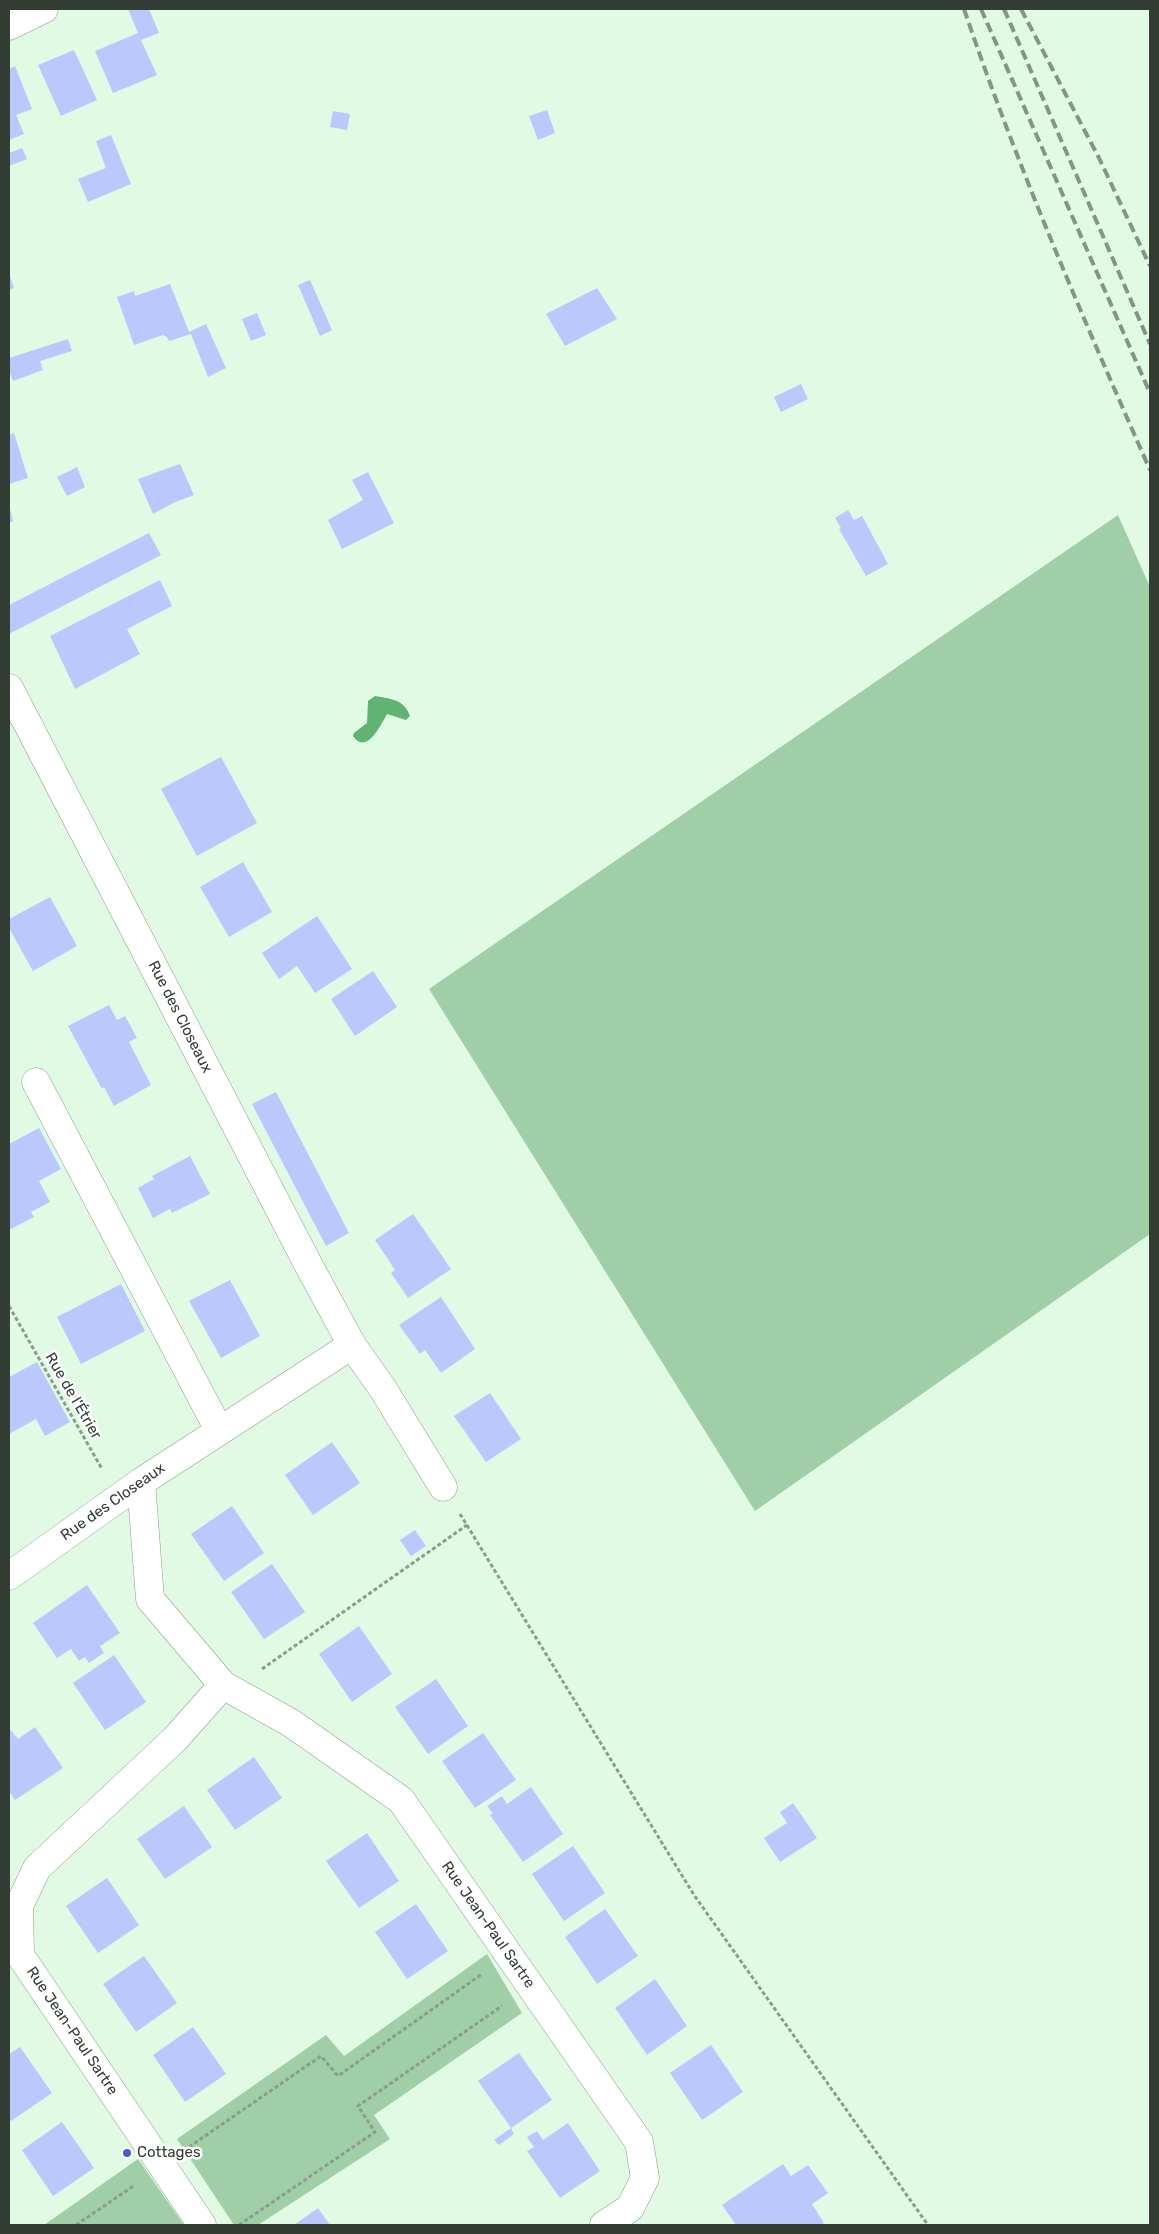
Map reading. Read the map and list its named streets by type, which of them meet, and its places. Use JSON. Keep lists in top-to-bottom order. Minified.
{"streets":{"street":["Rue des Closeaux","Rue Jean-Paul Sartre"],"path":["Rue de l'Étrier"]},"crossings":[["Rue des Closeaux","Rue de l'Étrier"],["Rue des Closeaux","Rue Jean-Paul Sartre"]],"places":["Cottages"]}
